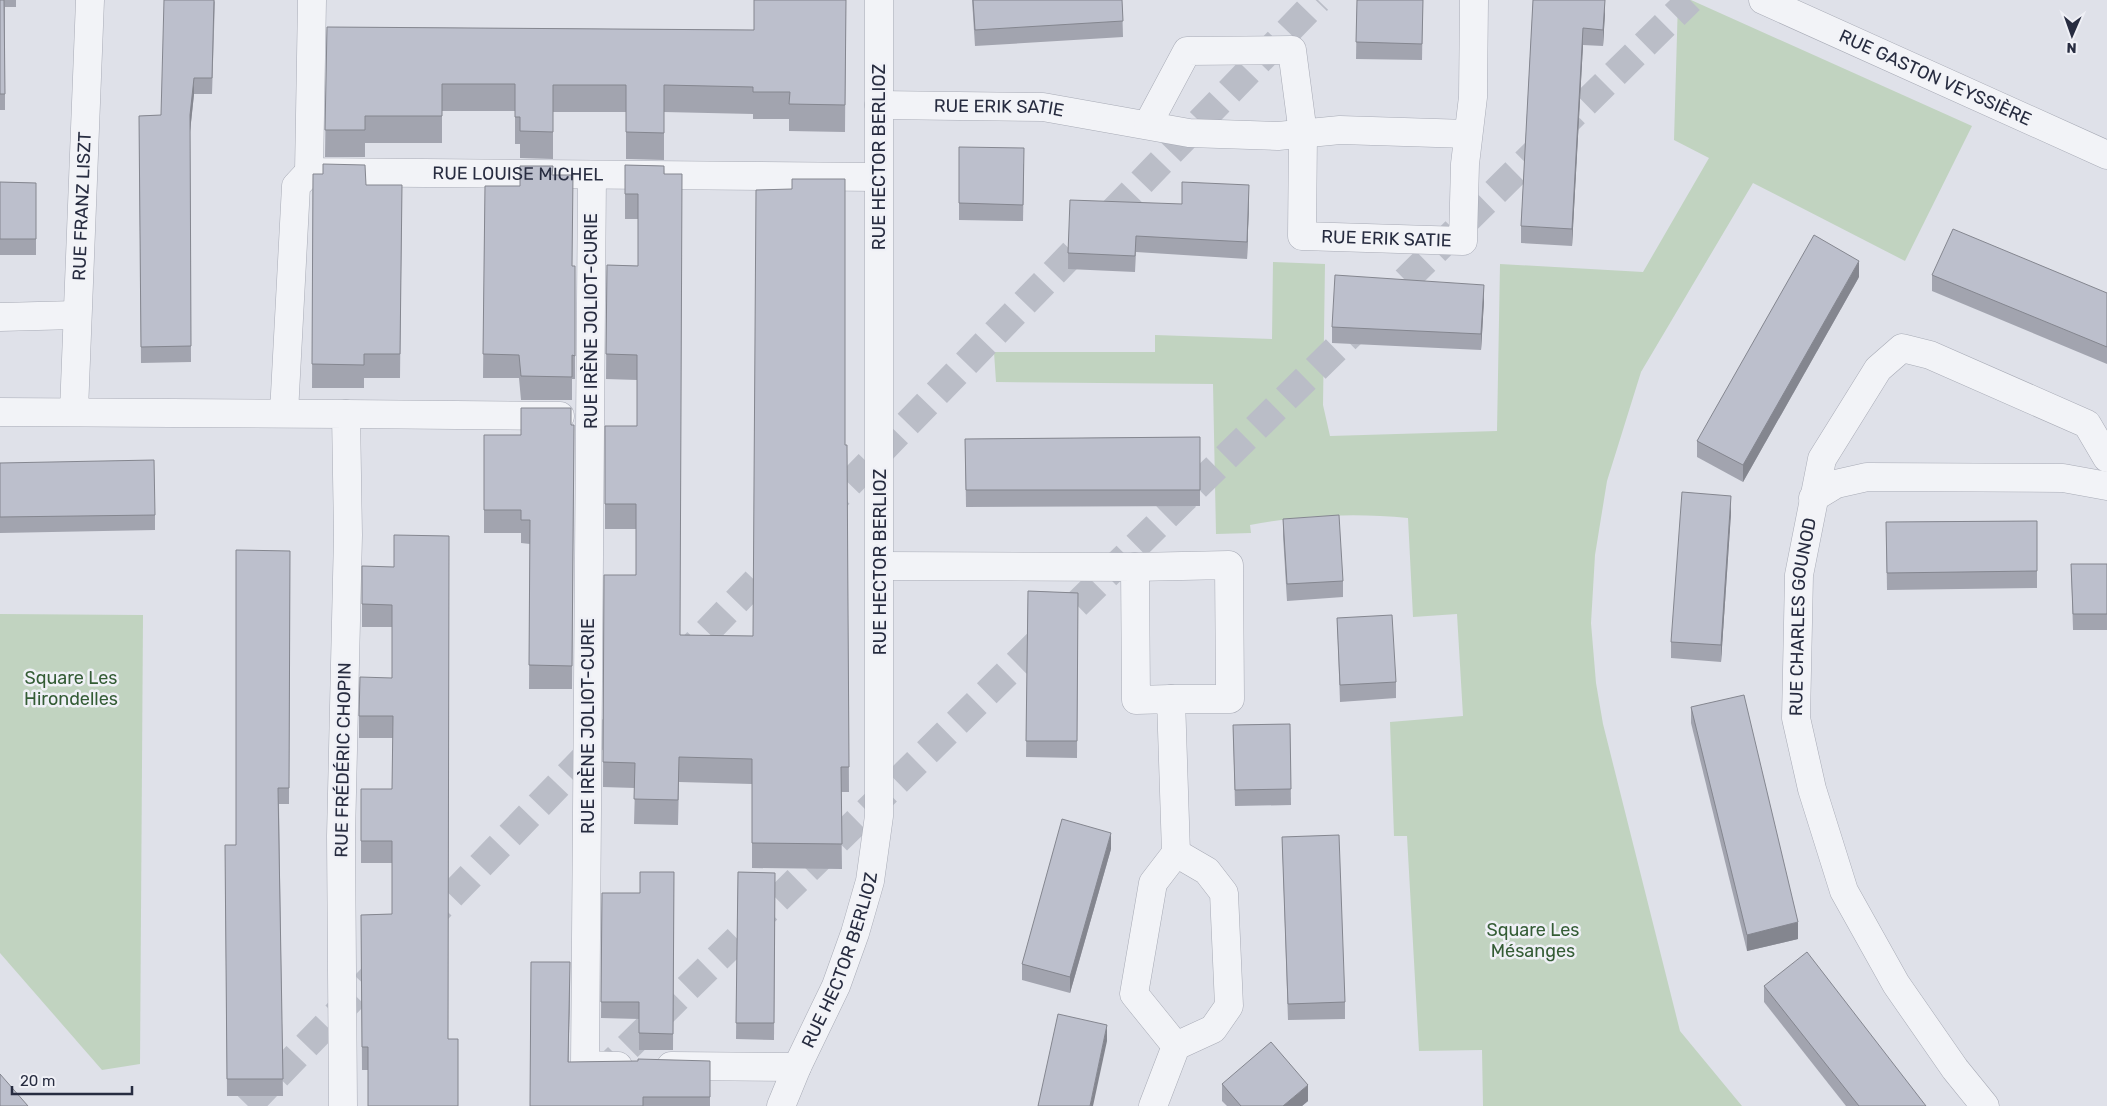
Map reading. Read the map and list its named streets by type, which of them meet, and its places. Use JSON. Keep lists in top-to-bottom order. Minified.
{"streets":{"street":["RUE GASTON VEYSSIÈRE","RUE ERIK SATIE","RUE HECTOR BERLIOZ","RUE LOUISE MICHEL","RUE FRANZ LISZT","RUE IRÈNE JOLIOT-CURIE","RUE CHARLES GOUNOD","RUE FRÉDÉRIC CHOPIN"]},"crossings":[["RUE ERIK SATIE","RUE HECTOR BERLIOZ"],["RUE HECTOR BERLIOZ","RUE LOUISE MICHEL"],["RUE HECTOR BERLIOZ","RUE IRÈNE JOLIOT-CURIE"],["RUE LOUISE MICHEL","RUE IRÈNE JOLIOT-CURIE"]],"parks":["Square Les Hirondelles","Square Les Mésanges"],"scale_bar":"20 m","north":"bottom"}
